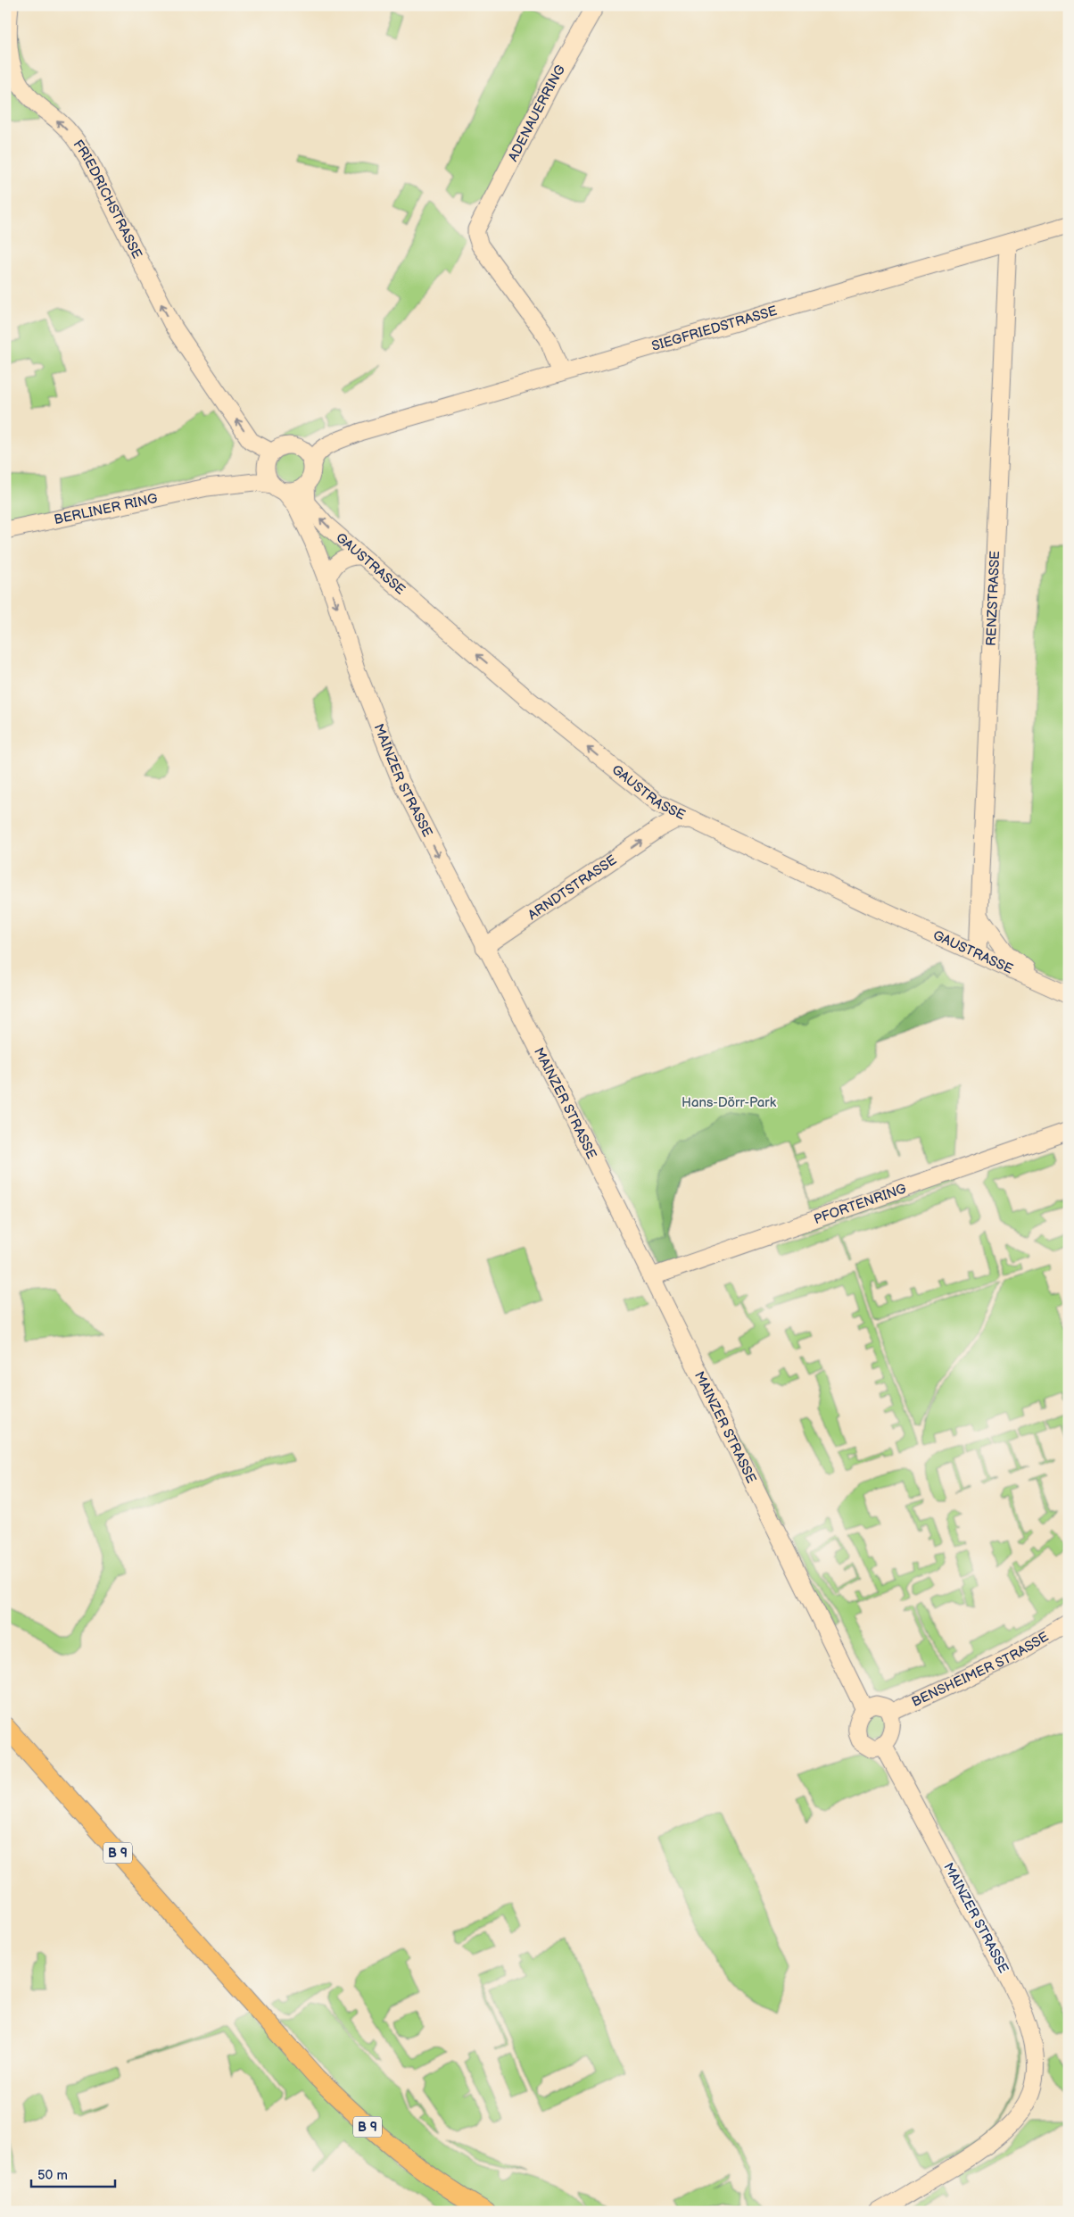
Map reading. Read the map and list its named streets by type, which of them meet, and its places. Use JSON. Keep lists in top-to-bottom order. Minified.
{"streets":{"main road":["ADENAUERRING","FRIEDRICHSTRASSE","SIEGFRIEDSTRASSE","BERLINER RING","GAUSTRASSE","RENZSTRASSE","MAINZER STRASSE","ARNDTSTRASSE","PFORTENRING","BENSHEIMER STRASSE","B 9"]},"crossings":[["ADENAUERRING","SIEGFRIEDSTRASSE"],["FRIEDRICHSTRASSE","SIEGFRIEDSTRASSE"],["FRIEDRICHSTRASSE","BERLINER RING"],["FRIEDRICHSTRASSE","GAUSTRASSE"],["FRIEDRICHSTRASSE","MAINZER STRASSE"],["SIEGFRIEDSTRASSE","BERLINER RING"],["SIEGFRIEDSTRASSE","GAUSTRASSE"],["SIEGFRIEDSTRASSE","RENZSTRASSE"],["SIEGFRIEDSTRASSE","MAINZER STRASSE"],["BERLINER RING","GAUSTRASSE"],["BERLINER RING","MAINZER STRASSE"],["GAUSTRASSE","RENZSTRASSE"],["GAUSTRASSE","MAINZER STRASSE"],["GAUSTRASSE","ARNDTSTRASSE"],["MAINZER STRASSE","ARNDTSTRASSE"],["MAINZER STRASSE","PFORTENRING"],["MAINZER STRASSE","BENSHEIMER STRASSE"]],"one_way":["FRIEDRICHSTRASSE","GAUSTRASSE","ARNDTSTRASSE"],"parks":["Hans-Dörr-Park"],"scale_bar":"50 m"}
